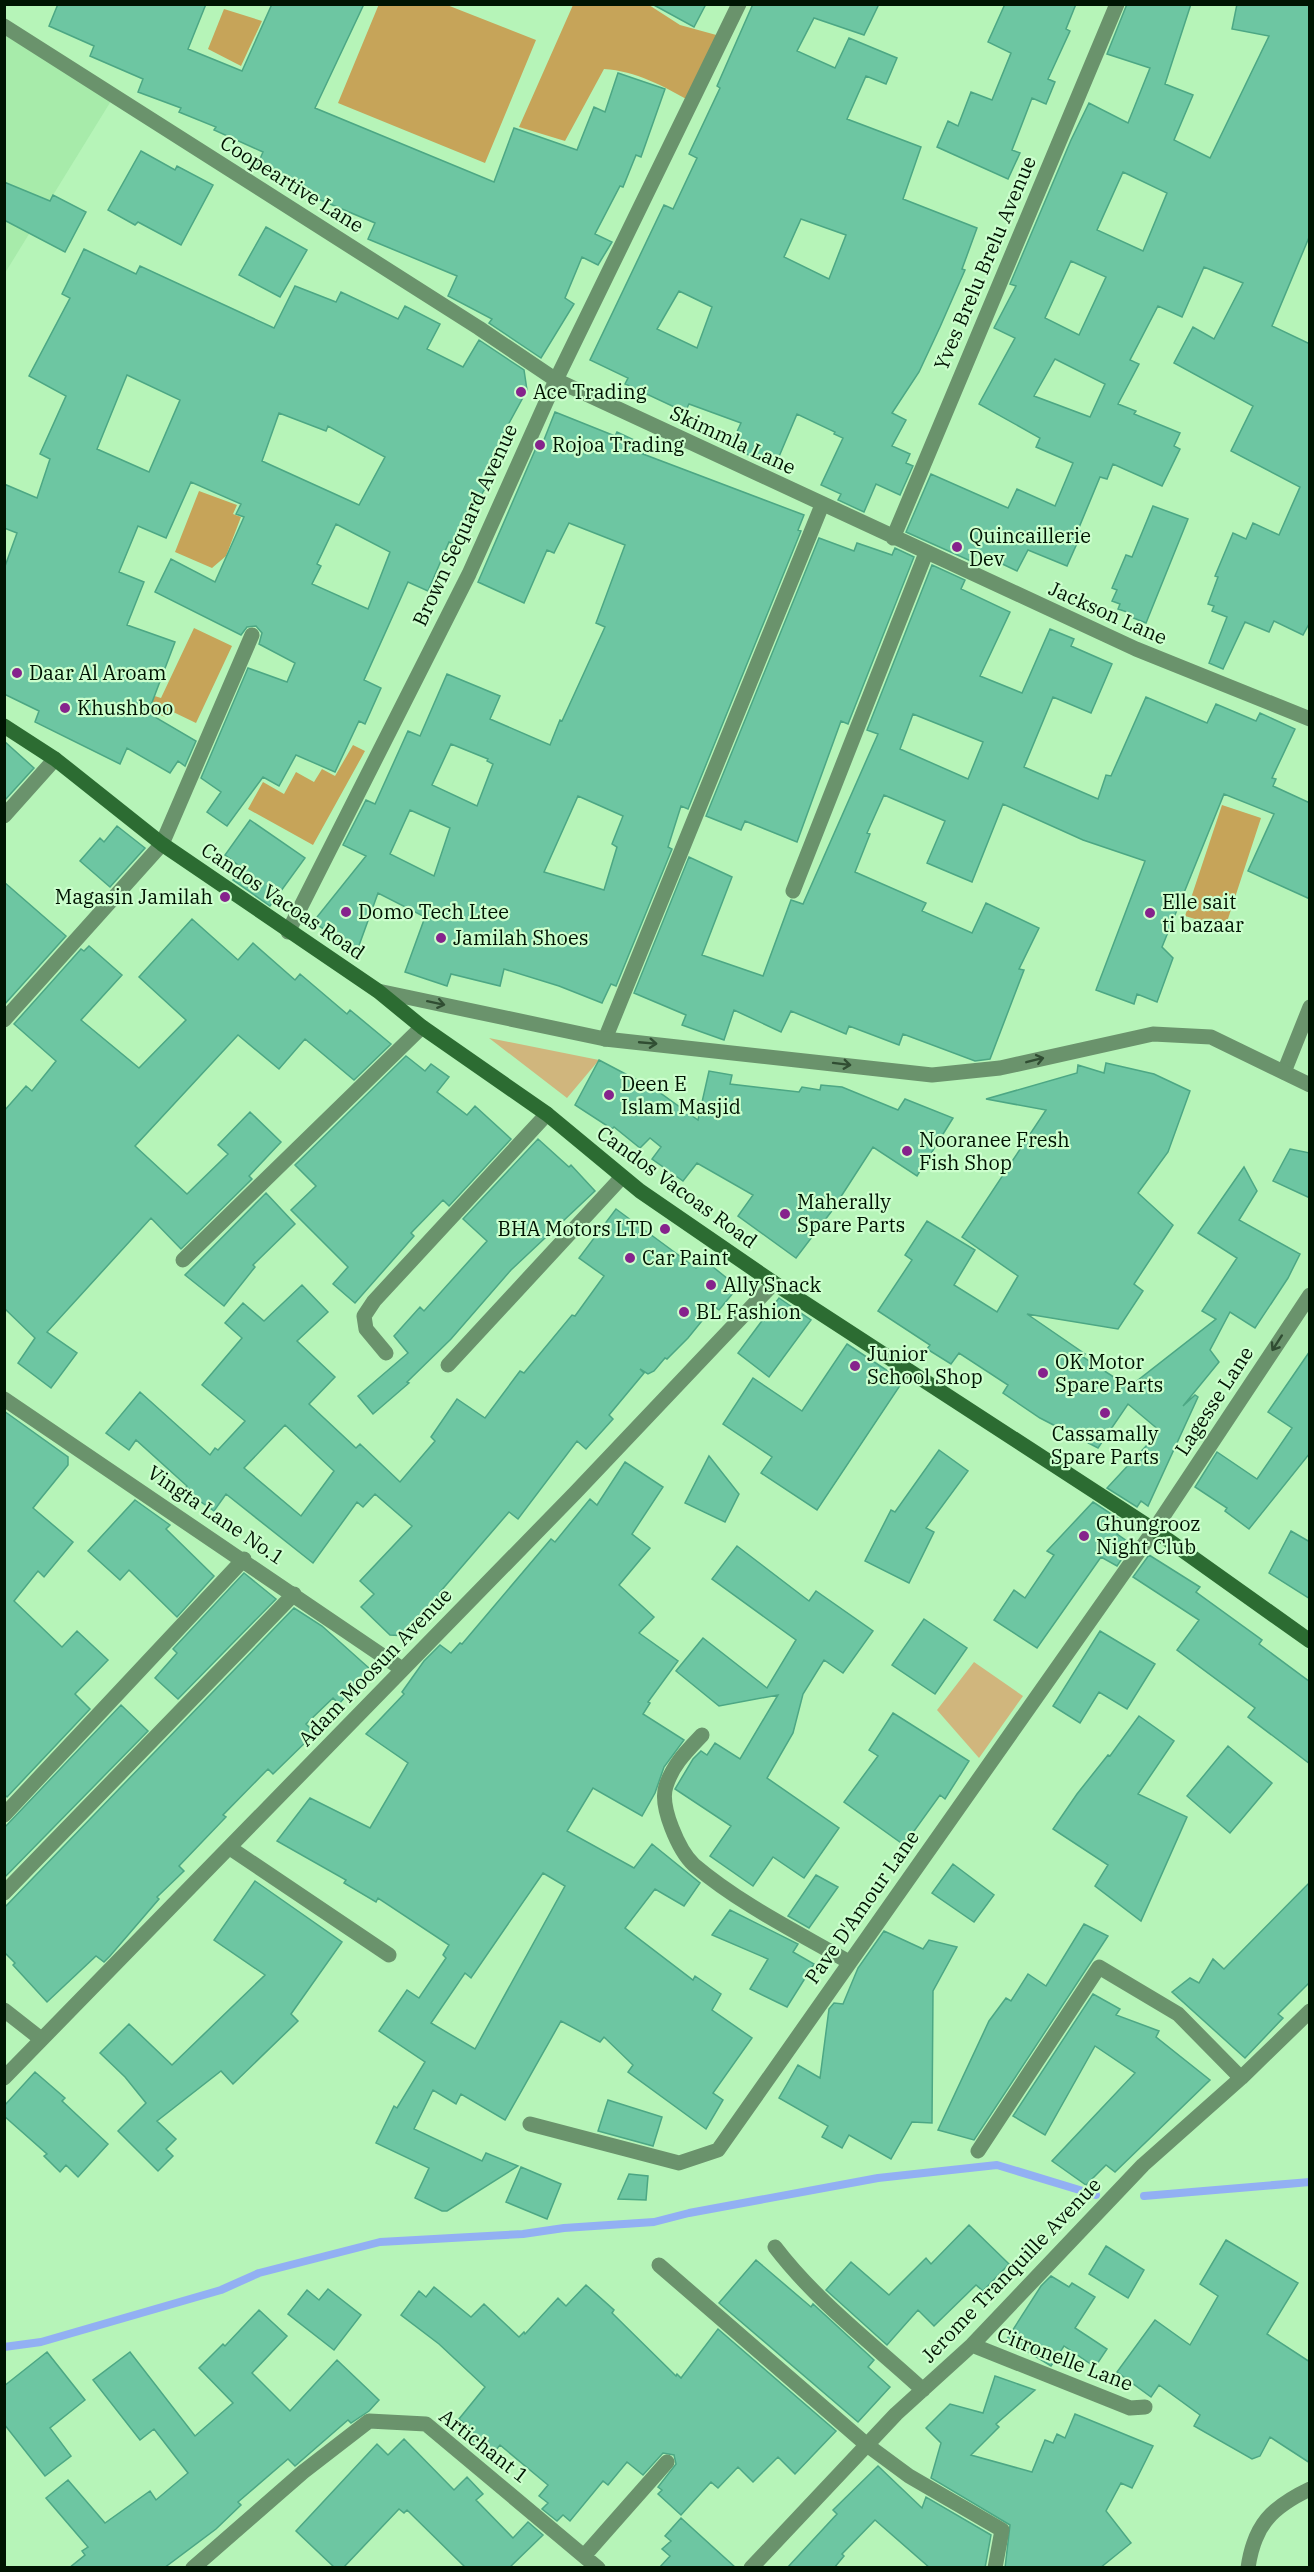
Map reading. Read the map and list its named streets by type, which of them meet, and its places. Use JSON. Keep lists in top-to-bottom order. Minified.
{"streets":{"main road":["Candos Vacoas Road"],"street":["Coopeartive Lane","Yves Brelu Brelu Avenue","Skimmla Lane","Brown Sequard Avenue","Jackson Lane","Lagesse Lane","Vingta Lane No.1","Adam Moosun Avenue","Pave D'Amour Lane","Jerome Tranquille Avenue","Citronelle Lane","Artichant 1"]},"crossings":[["Coopeartive Lane","Skimmla Lane"],["Coopeartive Lane","Brown Sequard Avenue"],["Yves Brelu Brelu Avenue","Skimmla Lane"],["Yves Brelu Brelu Avenue","Jackson Lane"],["Skimmla Lane","Brown Sequard Avenue"],["Skimmla Lane","Jackson Lane"],["Brown Sequard Avenue","Candos Vacoas Road"],["Candos Vacoas Road","Lagesse Lane"],["Candos Vacoas Road","Adam Moosun Avenue"],["Candos Vacoas Road","Pave D'Amour Lane"],["Lagesse Lane","Pave D'Amour Lane"],["Vingta Lane No.1","Adam Moosun Avenue"],["Jerome Tranquille Avenue","Citronelle Lane"]],"one_way":["Lagesse Lane"],"places":["Ace Trading","Rojoa Trading","Quincaillerie Dev","Daar Al Aroam","Khushboo","Magasin Jamilah","Domo Tech Ltee","Elle sait ti bazaar","Jamilah Shoes","Deen E Islam Masjid","Nooranee Fresh Fish Shop","Maherally Spare Parts","BHA Motors LTD","Car Paint","Ally Snack","BL Fashion","Junior School Shop","OK Motor Spare Parts","Cassamally Spare Parts","Ghungrooz Night Club"]}
